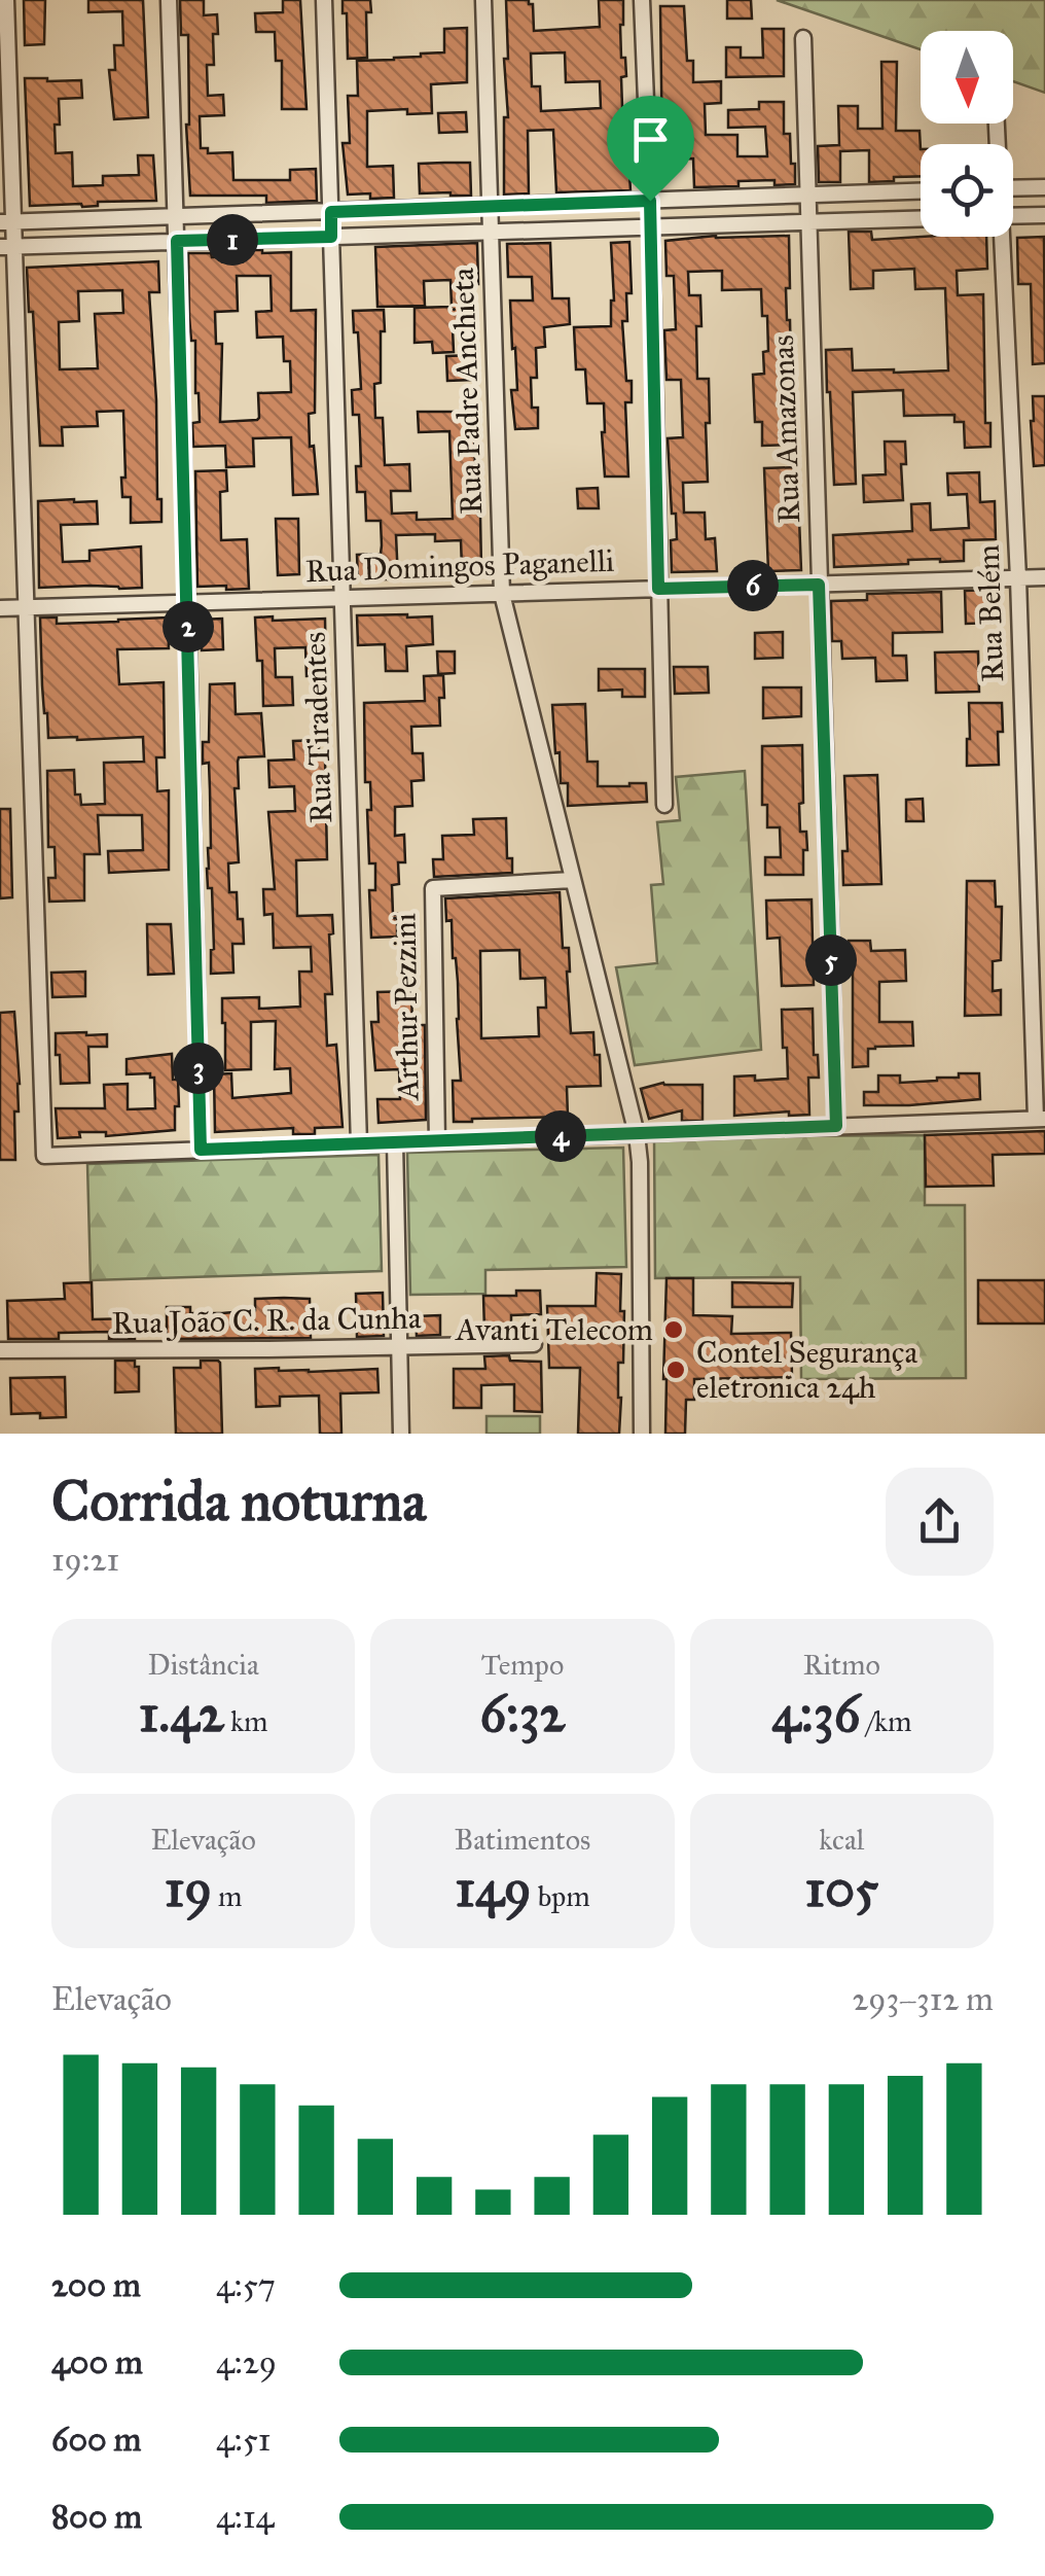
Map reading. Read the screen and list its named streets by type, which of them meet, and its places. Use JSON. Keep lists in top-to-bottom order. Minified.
{"streets":{"street":["Rua Padre Anchieta","Rua Amazonas","Rua Domingos Paganelli","Rua Belém","Rua Tiradentes","Arthur Pezzini","Rua João C. R. da Cunha"]},"crossings":[["Rua Padre Anchieta","Rua Domingos Paganelli"],["Rua Padre Anchieta","Arthur Pezzini"],["Rua Amazonas","Rua Domingos Paganelli"],["Rua Domingos Paganelli","Rua Belém"],["Rua Domingos Paganelli","Rua Tiradentes"]],"places":["Avanti Telecom","Contel Segurança eletronica 24h"],"north":"bottom","page":{"pins":["1","6","2","5","3","4"],"heading":["Corrida noturna","19:21"],"stats":[["Distância","1.42 km"],["Tempo","6:32"],["Ritmo","4:36 /km"],["Elevação","19 m"],["Batimentos","149 bpm"],["kcal","105"]],"chart":["Elevação","293–312 m"],"list":[{"name":"200 m","note":"4:57"},{"name":"400 m","note":"4:29"},{"name":"600 m","note":"4:51"},{"name":"800 m","note":"4:14"}]}}
